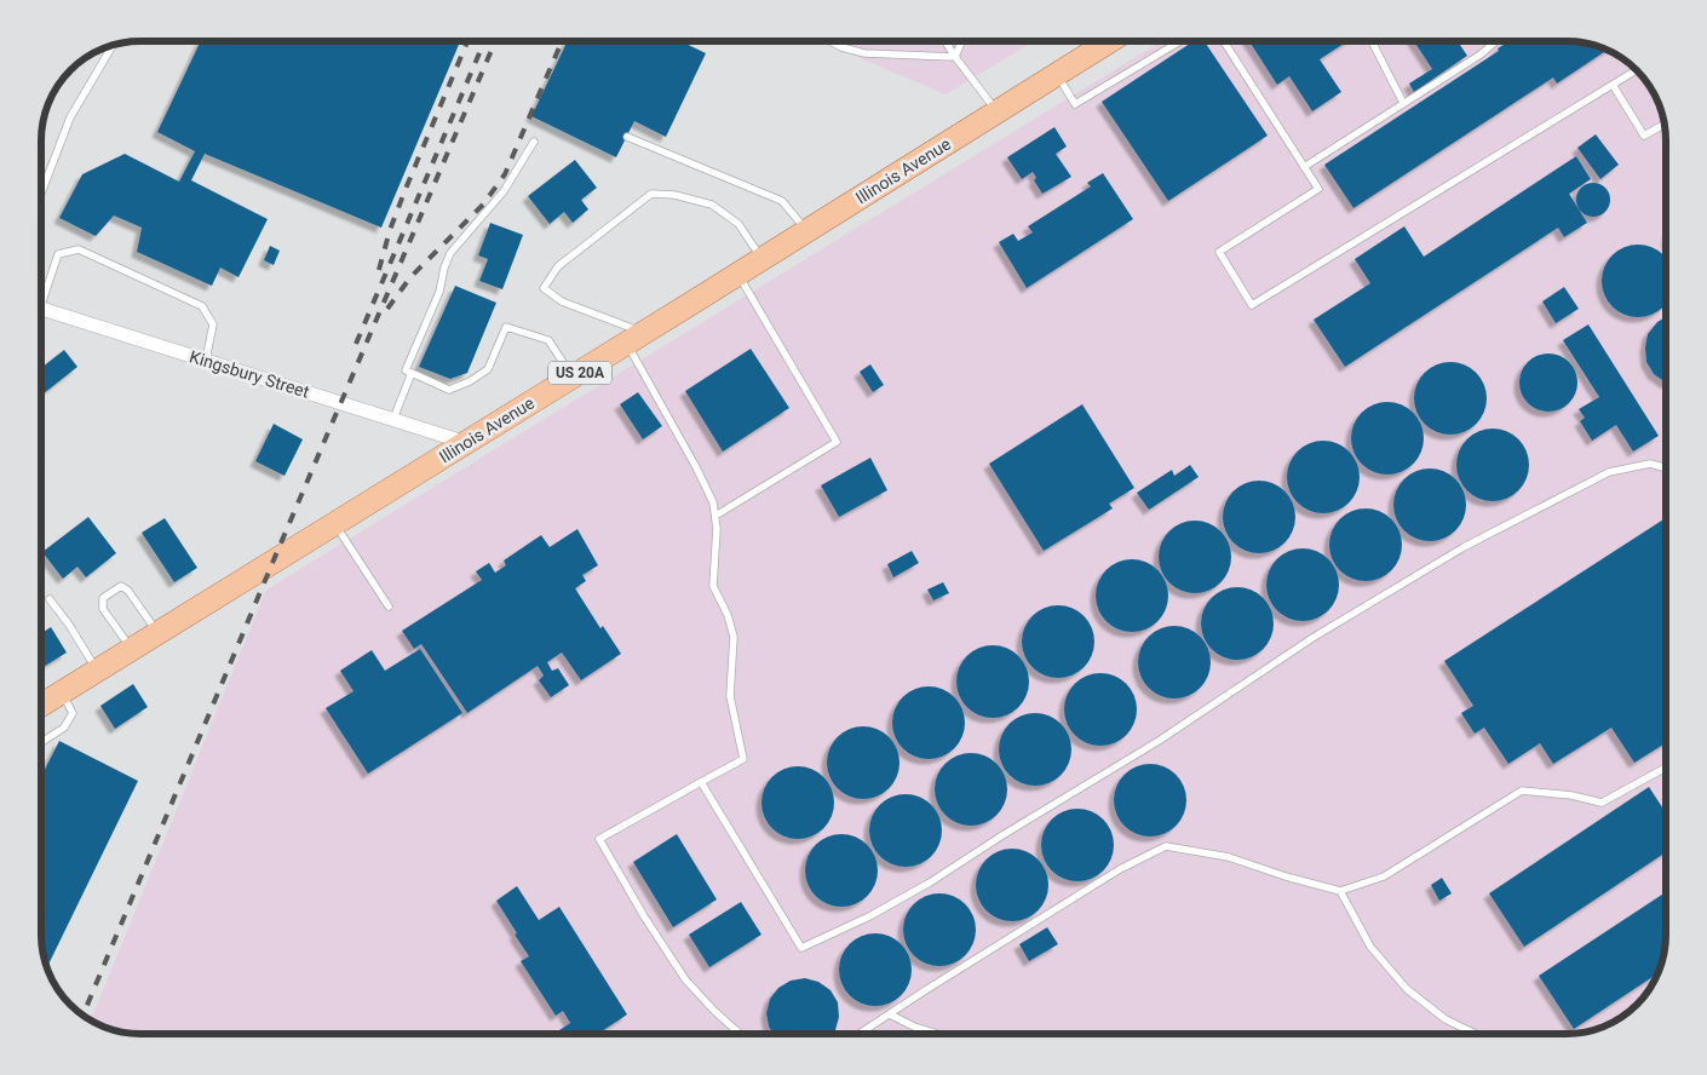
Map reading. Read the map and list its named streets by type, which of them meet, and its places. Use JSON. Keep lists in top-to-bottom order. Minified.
{"streets":{"main road":["Illinois Avenue","US 20A"],"street":["Kingsbury Street"]},"crossings":[["Illinois Avenue","Kingsbury Street"]]}
